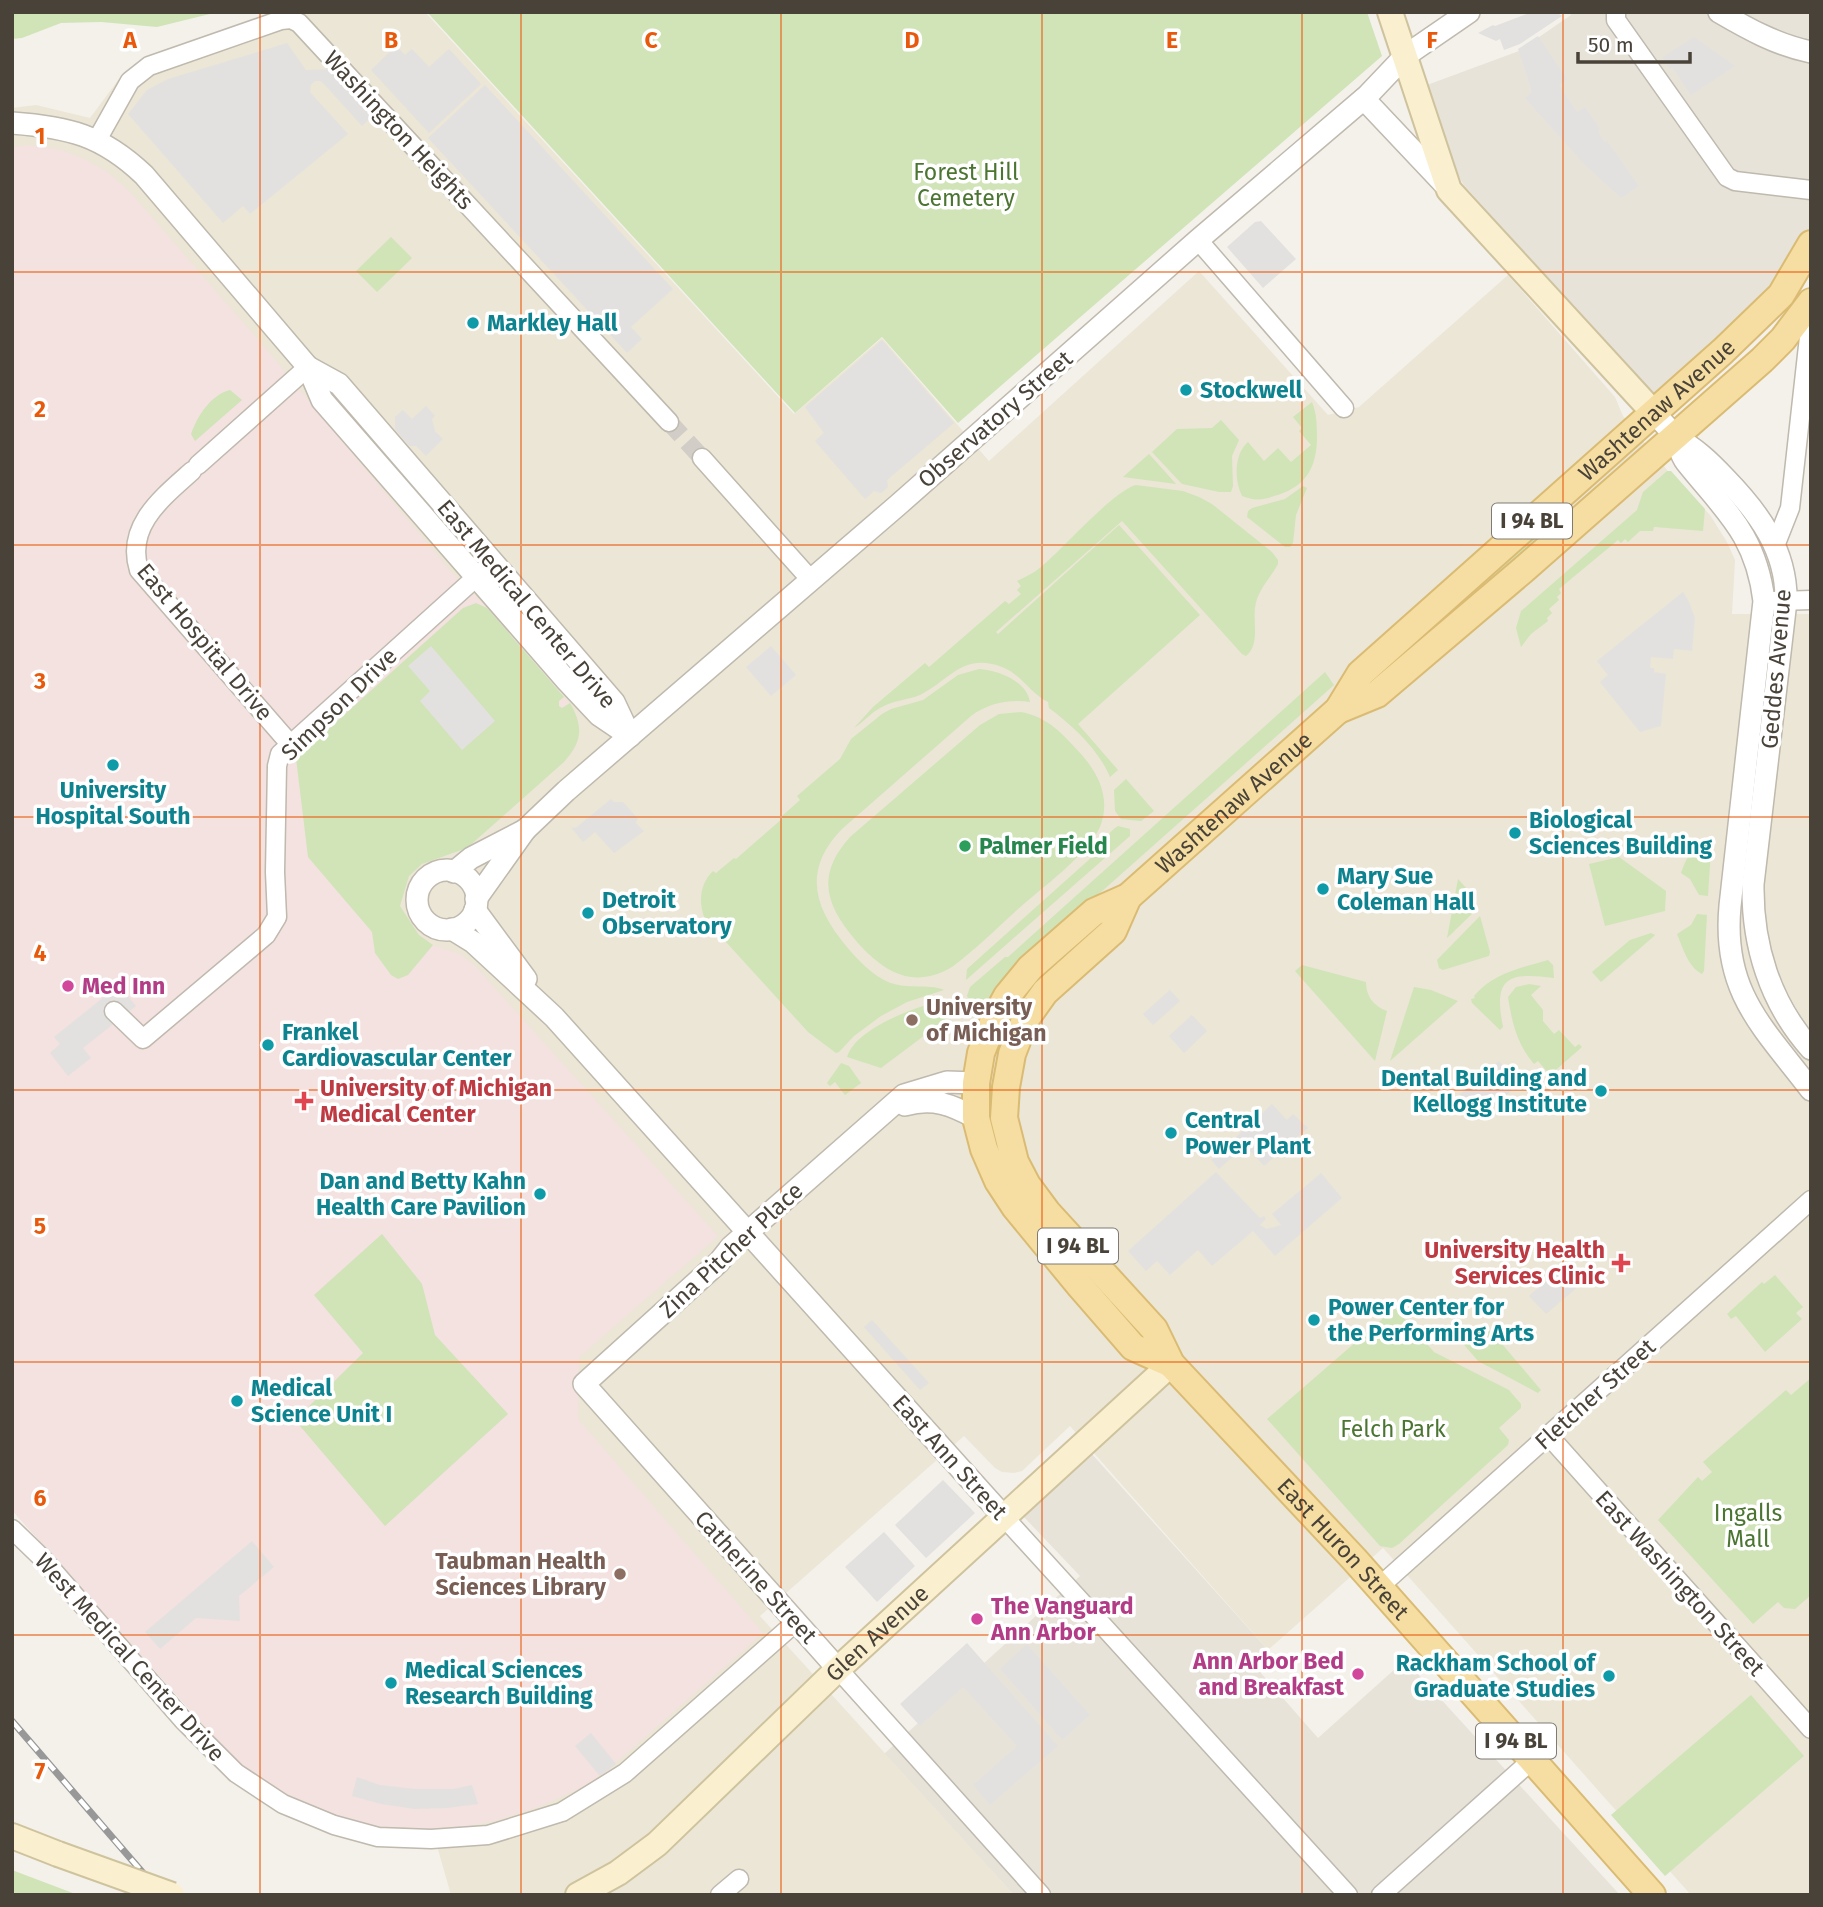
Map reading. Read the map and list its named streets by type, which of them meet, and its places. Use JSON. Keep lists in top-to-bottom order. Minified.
{"streets":{"main road":["Washtenaw Avenue","I 94 BL","Geddes Avenue","East Huron Street","Glen Avenue"],"street":["Washington Heights","Observatory Street","East Medical Center Drive","East Hospital Drive","Simpson Drive","Zina Pitcher Place","Fletcher Street","East Ann Street","Catherine Street","East Washington Street","West Medical Center Drive"]},"crossings":[["Washington Heights","East Medical Center Drive"],["Washtenaw Avenue","Geddes Avenue"],["Washtenaw Avenue","Zina Pitcher Place"],["Washtenaw Avenue","East Huron Street"],["Observatory Street","East Medical Center Drive"],["Observatory Street","Geddes Avenue"],["Observatory Street","East Ann Street"],["East Medical Center Drive","East Hospital Drive"],["East Medical Center Drive","Simpson Drive"],["East Hospital Drive","Simpson Drive"],["Zina Pitcher Place","East Ann Street"],["Zina Pitcher Place","East Huron Street"],["Zina Pitcher Place","Catherine Street"],["Fletcher Street","East Huron Street"],["Fletcher Street","East Washington Street"],["East Ann Street","Glen Avenue"],["East Huron Street","Glen Avenue"],["Catherine Street","Glen Avenue"],["Catherine Street","West Medical Center Drive"]],"parks":["Forest Hill Cemetery","Felch Park","Ingalls Mall"],"places":{"other":["Markley Hall","Stockwell","University Hospital South","Biological Sciences Building","Palmer Field","Mary Sue Coleman Hall","Detroit Observatory","Med Inn","University of Michigan","Frankel Cardiovascular Center","Dental Building and Kellogg Institute","Central Power Plant","Dan and Betty Kahn Health Care Pavilion","Power Center for the Performing Arts","Medical Science Unit I","Taubman Health Sciences Library","The Vanguard Ann Arbor","Ann Arbor Bed and Breakfast","Rackham School of Graduate Studies","Medical Sciences Research Building"],"health":["University of Michigan Medical Center","University Health Services Clinic"]},"scale_bar":"50 m","grid":{"columns":["A","B","C","D","E","F"],"rows":["1","2","3","4","5","6","7"]}}
